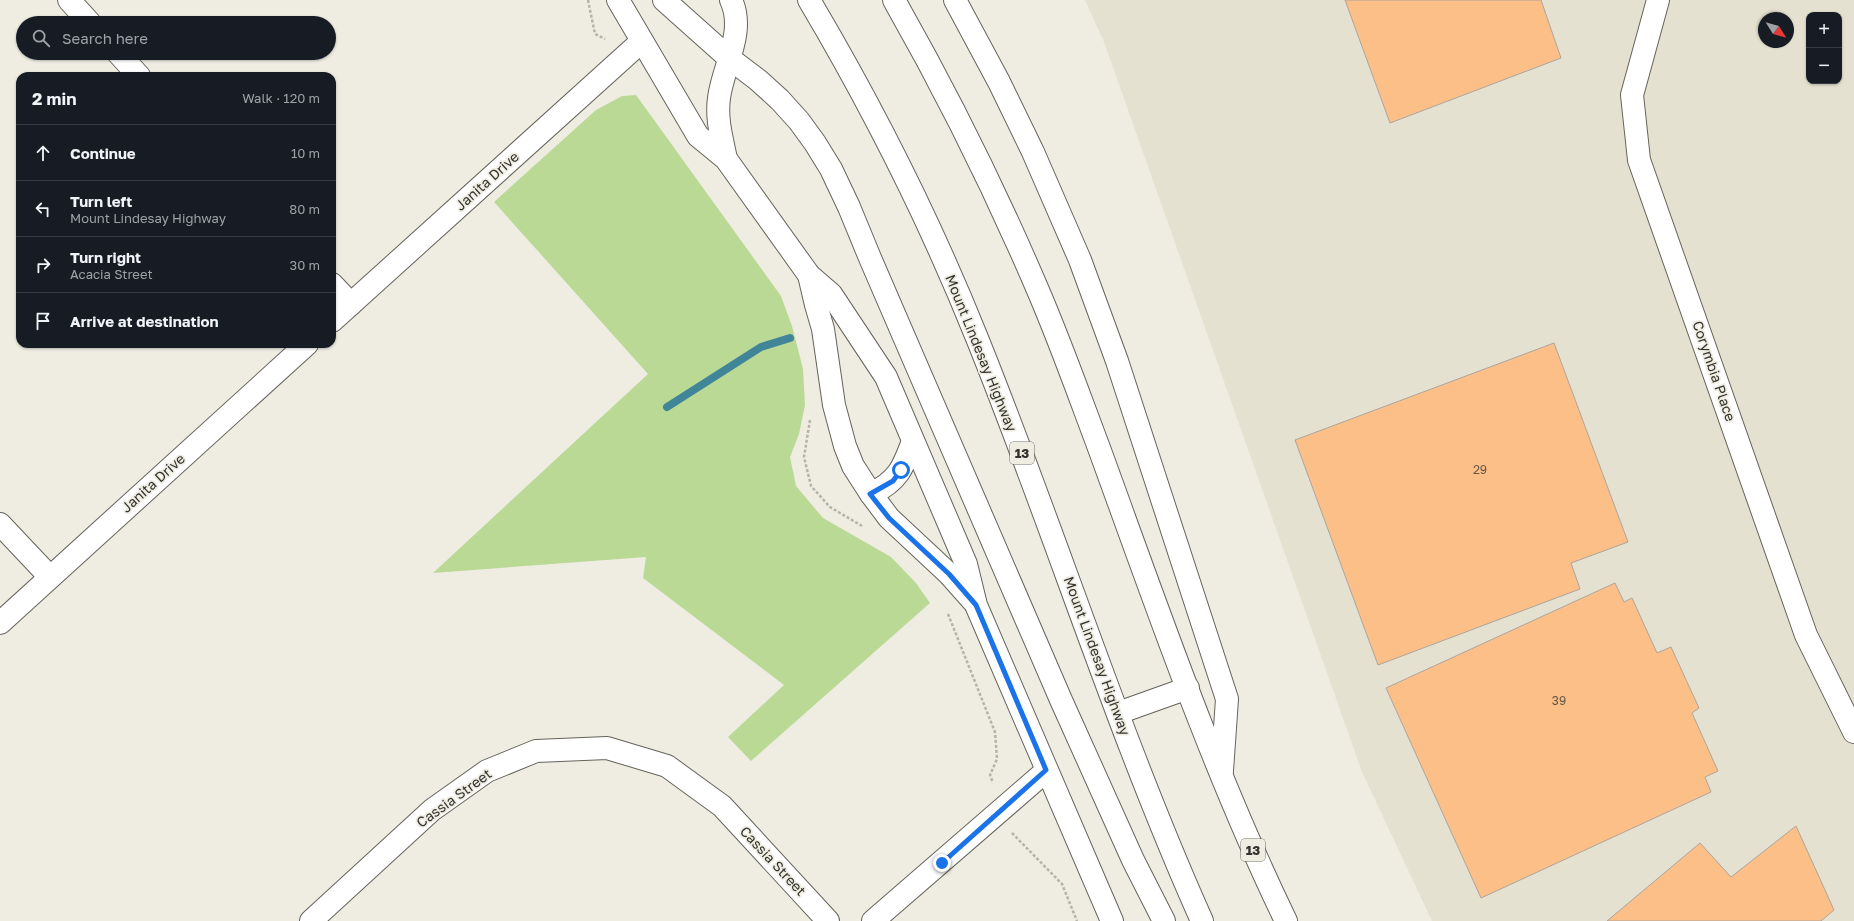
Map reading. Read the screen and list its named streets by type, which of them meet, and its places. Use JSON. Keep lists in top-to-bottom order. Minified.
{"streets":{"main road":["Janita Drive","Mount Lindesay Highway","Corymbia Place","13","Cassia Street"]},"house_numbers":["29","39"],"north":"bottom right","page":{"map_buttons":["+","−"],"search":"Search here","heading":["2 min","Walk · 120 m"],"list":[["Continue","10 m"],["Turn left","Mount Lindesay Highway","80 m"],["Turn right","Acacia Street","30 m"],"Arrive at destination"]}}
